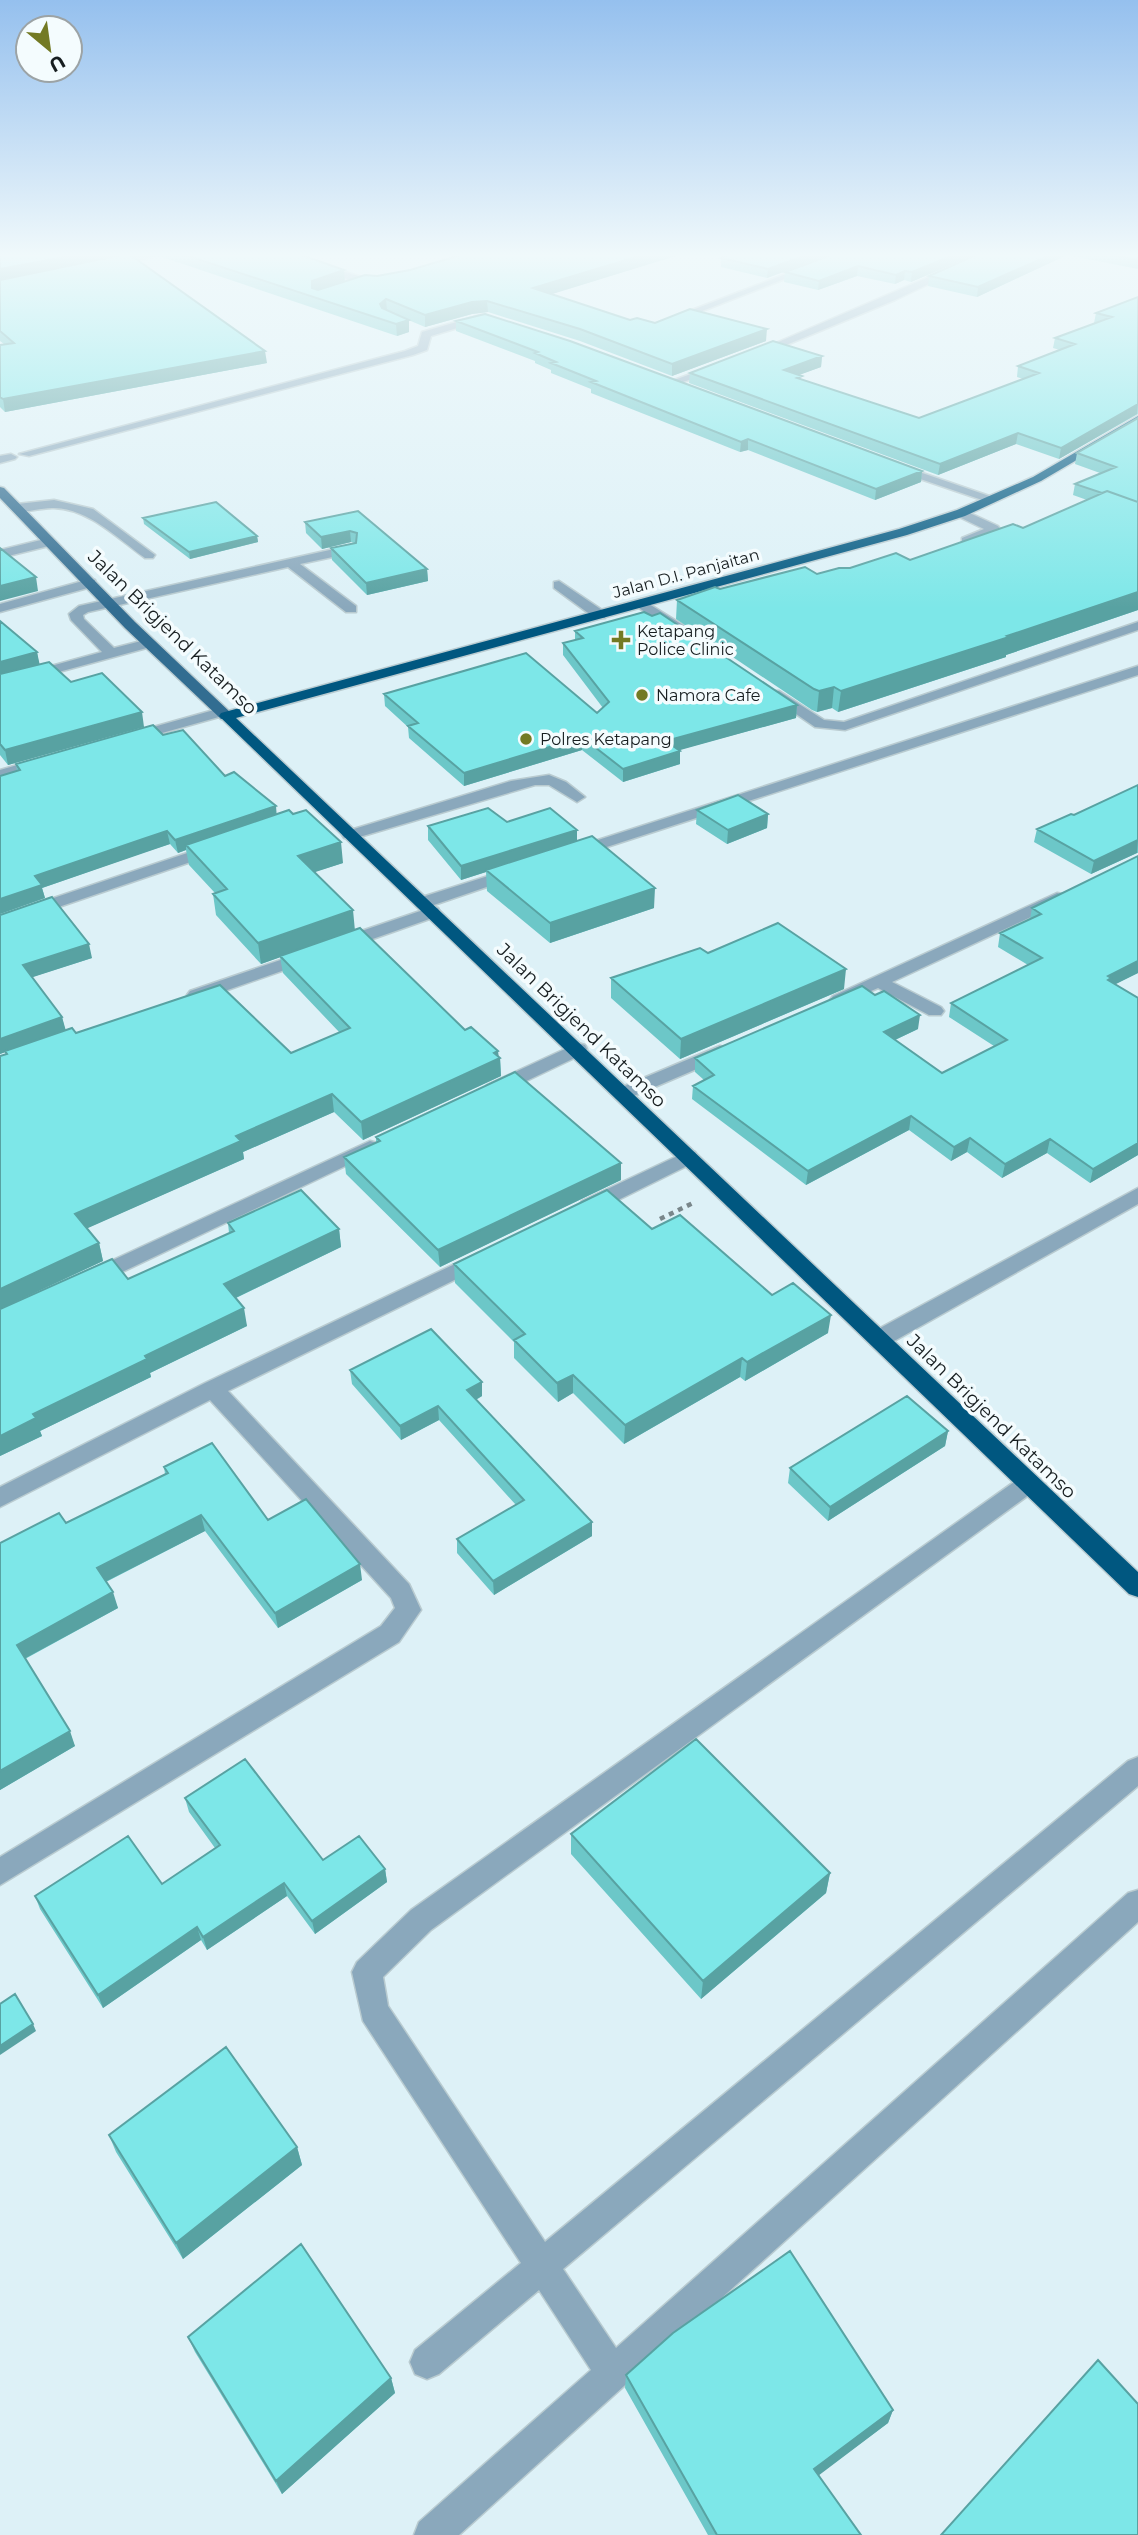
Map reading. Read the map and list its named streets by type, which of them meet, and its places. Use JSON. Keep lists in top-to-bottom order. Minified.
{"streets":{"highway":["Jalan D.I. Panjaitan","Jalan Brigjend Katamso"]},"crossings":[["Jalan D.I. Panjaitan","Jalan Brigjend Katamso"]],"places":{"health":["Ketapang Police Clinic"],"other":["Namora Cafe","Polres Ketapang"]},"north":"bottom right"}
